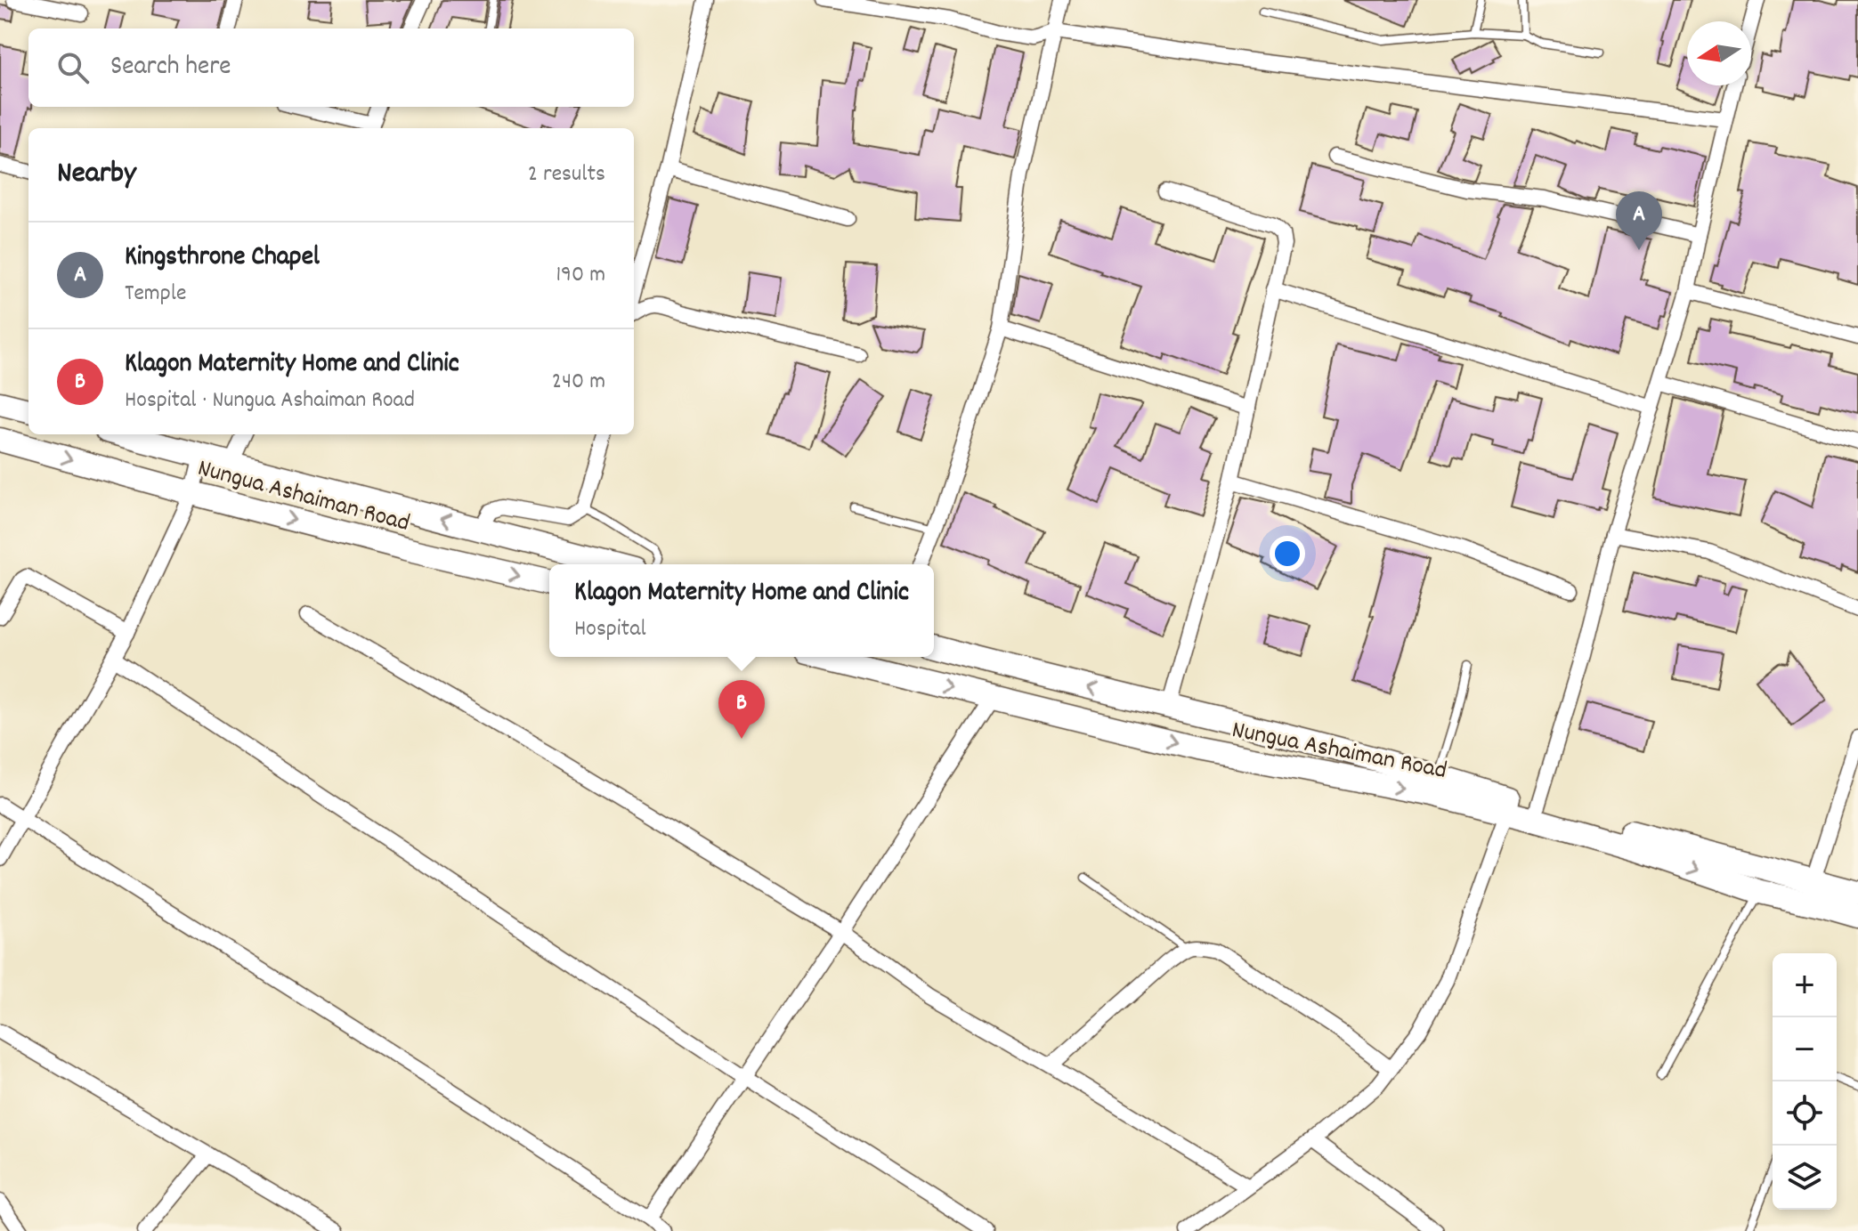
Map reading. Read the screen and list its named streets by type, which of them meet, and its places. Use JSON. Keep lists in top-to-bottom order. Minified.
{"streets":{"main road":["Nungua Ashaiman Road"]},"north":"left","page":{"search":"Search here","heading":["Nearby","2 results"],"pins":["A","B"],"list":[{"mark":"A","name":"Kingsthrone Chapel","note":"Temple","value":"190 m"},{"mark":"B","name":"Klagon Maternity Home and Clinic","note":"Hospital · Nungua Ashaiman Road","value":"240 m"}],"popup":["Klagon Maternity Home and Clinic","Hospital"],"map_buttons":["+","−"]}}
